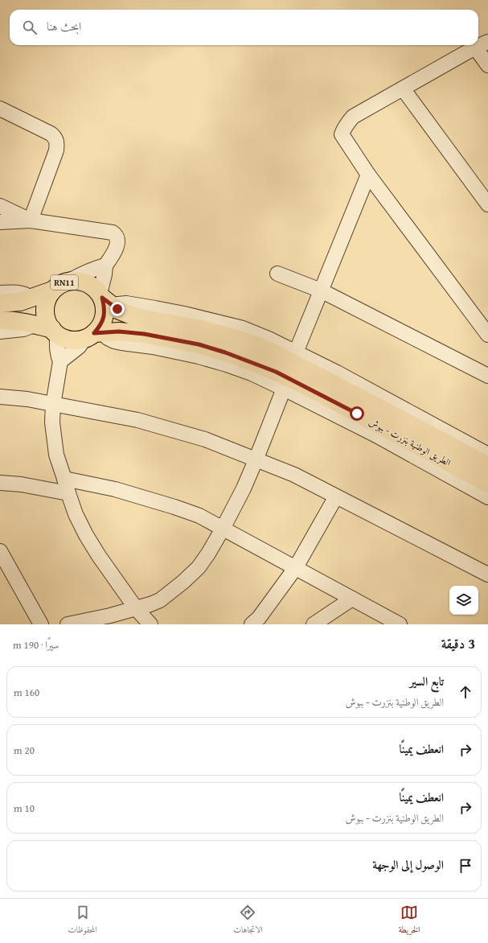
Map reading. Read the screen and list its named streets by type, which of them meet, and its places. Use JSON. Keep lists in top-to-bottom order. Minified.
{"streets":{"main road":["RN11","الطريق الوطنية بنزرت - ببوش"]},"crossings":[["RN11","الطريق الوطنية بنزرت - ببوش"]],"page":{"search":"ابحث هنا","heading":["3 دقيقة","سيرًا · 190 m"],"list":[["تابع السير","الطريق الوطنية بنزرت - ببوش","160 m"],["انعطف يمينًا","20 m"],["انعطف يمينًا","الطريق الوطنية بنزرت - ببوش","10 m"],"الوصول إلى الوجهة"],"nav":["الخريطة","الاتجاهات","المحفوظات"]}}
